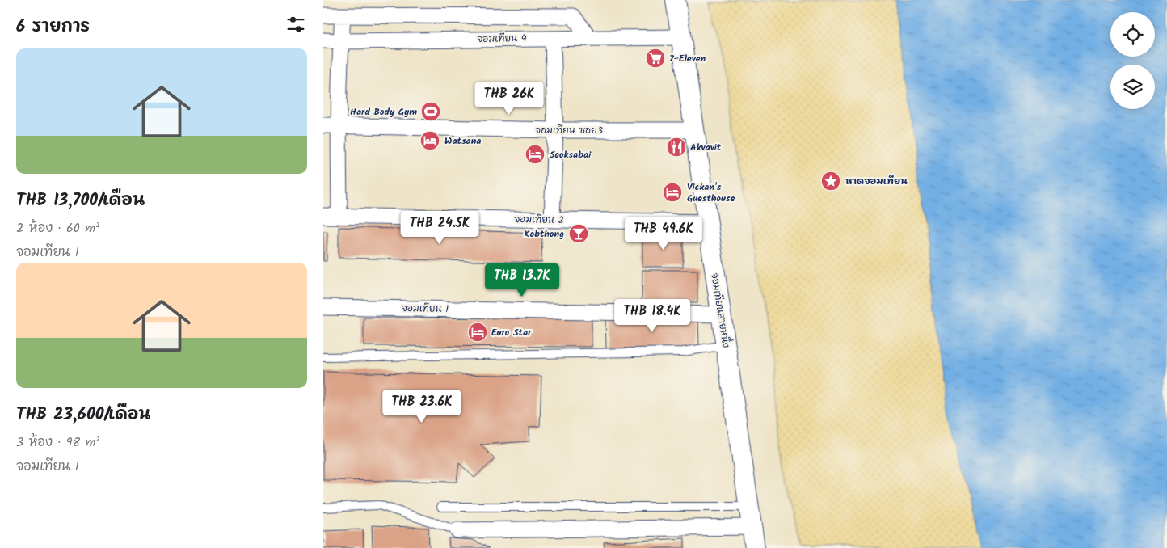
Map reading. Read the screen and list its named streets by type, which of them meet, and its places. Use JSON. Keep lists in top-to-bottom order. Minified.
{"streets":{"street":["จอมเทียน 4","จอมเทียน ซอย3","จอมเทียน 2","จอมเทียน 1","จอมเทียนสายหนึ่ง"]},"crossings":[["จอมเทียน 4","จอมเทียนสายหนึ่ง"],["จอมเทียน ซอย3","จอมเทียนสายหนึ่ง"],["จอมเทียน 2","จอมเทียนสายหนึ่ง"],["จอมเทียน 1","จอมเทียนสายหนึ่ง"]],"places":{"supermarket":["7-Eleven"],"sports":["Hard Body Gym"],"hotel":["Watsana","Sooksabai","Vickan's Guesthouse","Euro Star"],"restaurant":["Akvavit"],"place":["หาดจอมเทียน"],"bar":["Kobthong"]},"page":{"heading":"6 รายการ","list":[{"name":"THB 13,700/เดือน","note":"2 ห้อง · 60 m² · จอมเทียน 1"},{"name":"THB 23,600/เดือน","note":"3 ห้อง · 98 m² · จอมเทียน 1"}],"price":["THB 26K","THB 24.5K","THB 49.6K","THB 13.7K","THB 18.4K","THB 23.6K"]}}
